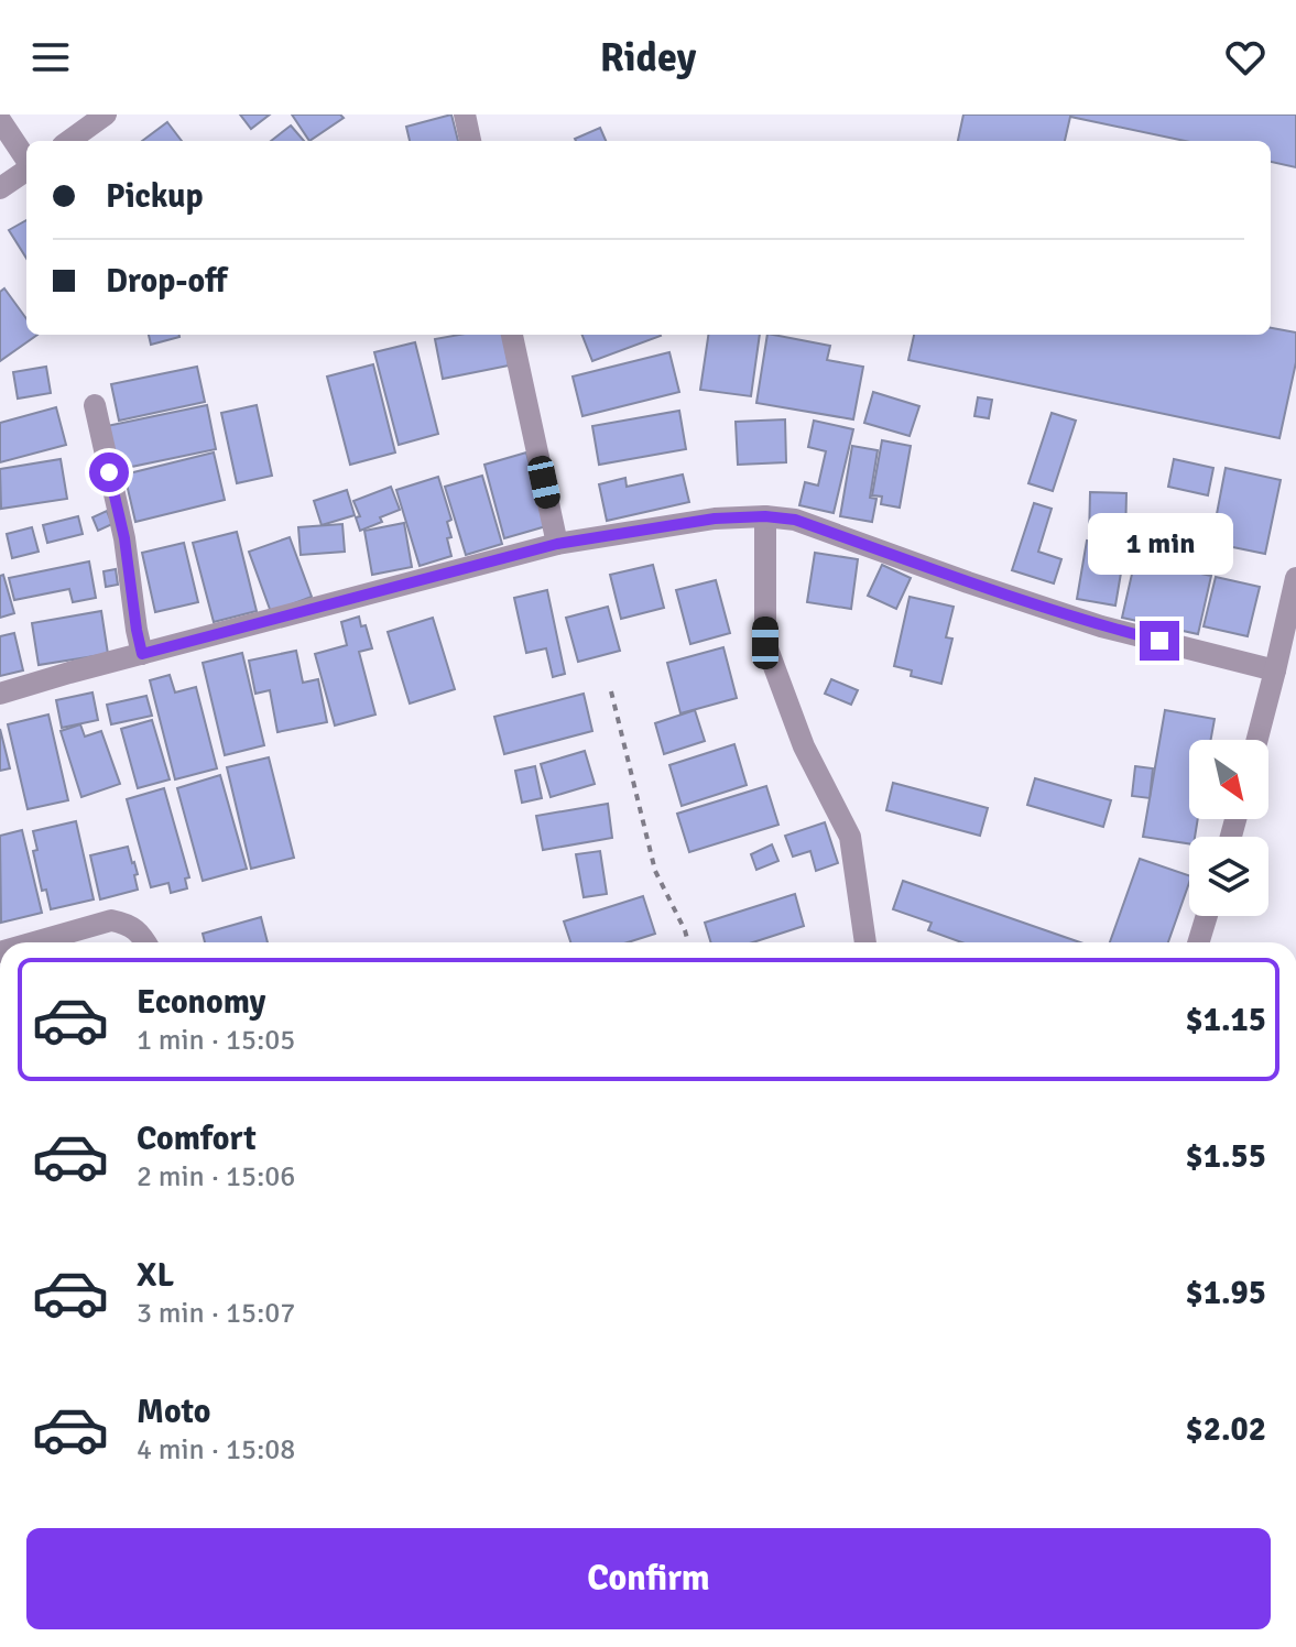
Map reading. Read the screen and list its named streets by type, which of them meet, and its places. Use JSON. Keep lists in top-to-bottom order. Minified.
{"north":"bottom right","page":{"header":"Ridey","banner":["Pickup","Drop-off"],"bubble":"1 min","list":[{"name":"Economy","note":"1 min · 15:05","value":"$1.15"},{"name":"Comfort","note":"2 min · 15:06","value":"$1.55"},{"name":"XL","note":"3 min · 15:07","value":"$1.95"},{"name":"Moto","note":"4 min · 15:08","value":"$2.02"}],"buttons":"Confirm"}}
